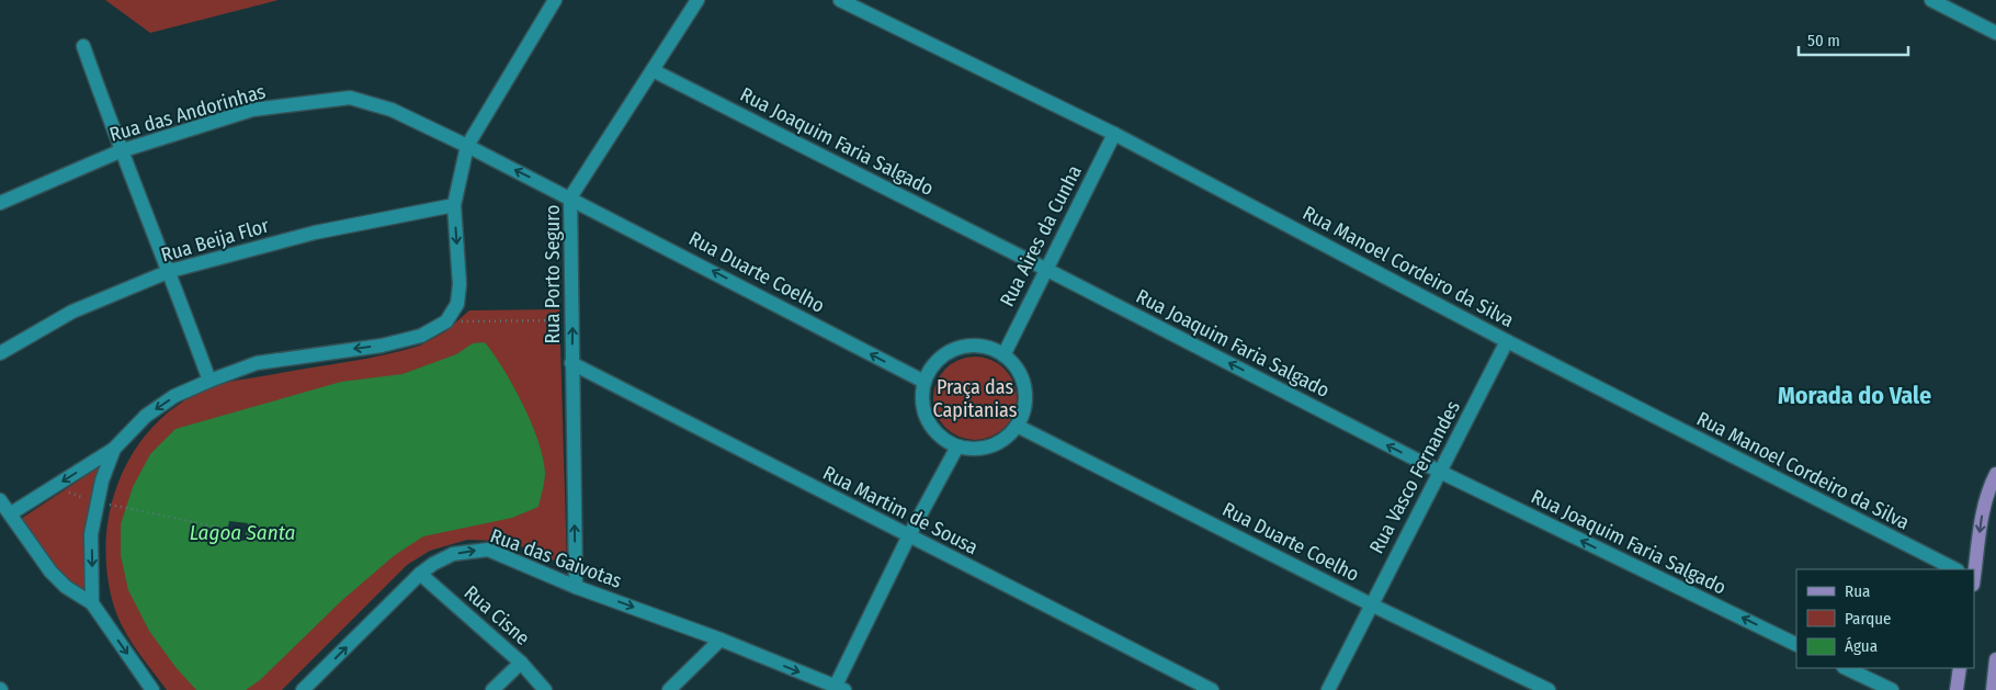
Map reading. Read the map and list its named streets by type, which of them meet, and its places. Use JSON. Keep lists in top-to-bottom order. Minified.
{"streets":{"street":["Rua das Andorinhas","Rua Joaquim Faria Salgado","Rua Aires da Cunha","Rua Beija Flor","Rua Manoel Cordeiro da Silva","Rua Duarte Coelho","Rua Porto Seguro","Rua Vasco Fernandes","Rua Martim de Sousa","Rua das Gaivotas","Rua Cisne"]},"crossings":[["Rua das Andorinhas","Rua Duarte Coelho"],["Rua das Andorinhas","Rua Porto Seguro"],["Rua Joaquim Faria Salgado","Rua Aires da Cunha"],["Rua Joaquim Faria Salgado","Rua Porto Seguro"],["Rua Joaquim Faria Salgado","Rua Vasco Fernandes"],["Rua Aires da Cunha","Rua Manoel Cordeiro da Silva"],["Rua Aires da Cunha","Rua Duarte Coelho"],["Rua Manoel Cordeiro da Silva","Rua Vasco Fernandes"],["Rua Duarte Coelho","Rua Porto Seguro"],["Rua Duarte Coelho","Rua Vasco Fernandes"],["Rua Porto Seguro","Rua Martim de Sousa"],["Rua Porto Seguro","Rua das Gaivotas"],["Rua das Gaivotas","Rua Cisne"]],"one_way":["Rua Joaquim Faria Salgado","Rua Duarte Coelho","Rua Porto Seguro","Rua das Gaivotas"],"districts":["Morada do Vale"],"water":["Lagoa Santa"],"parks":["Praça das Capitanias"],"legend":["Rua","Parque","Água"],"scale_bar":"50 m"}
